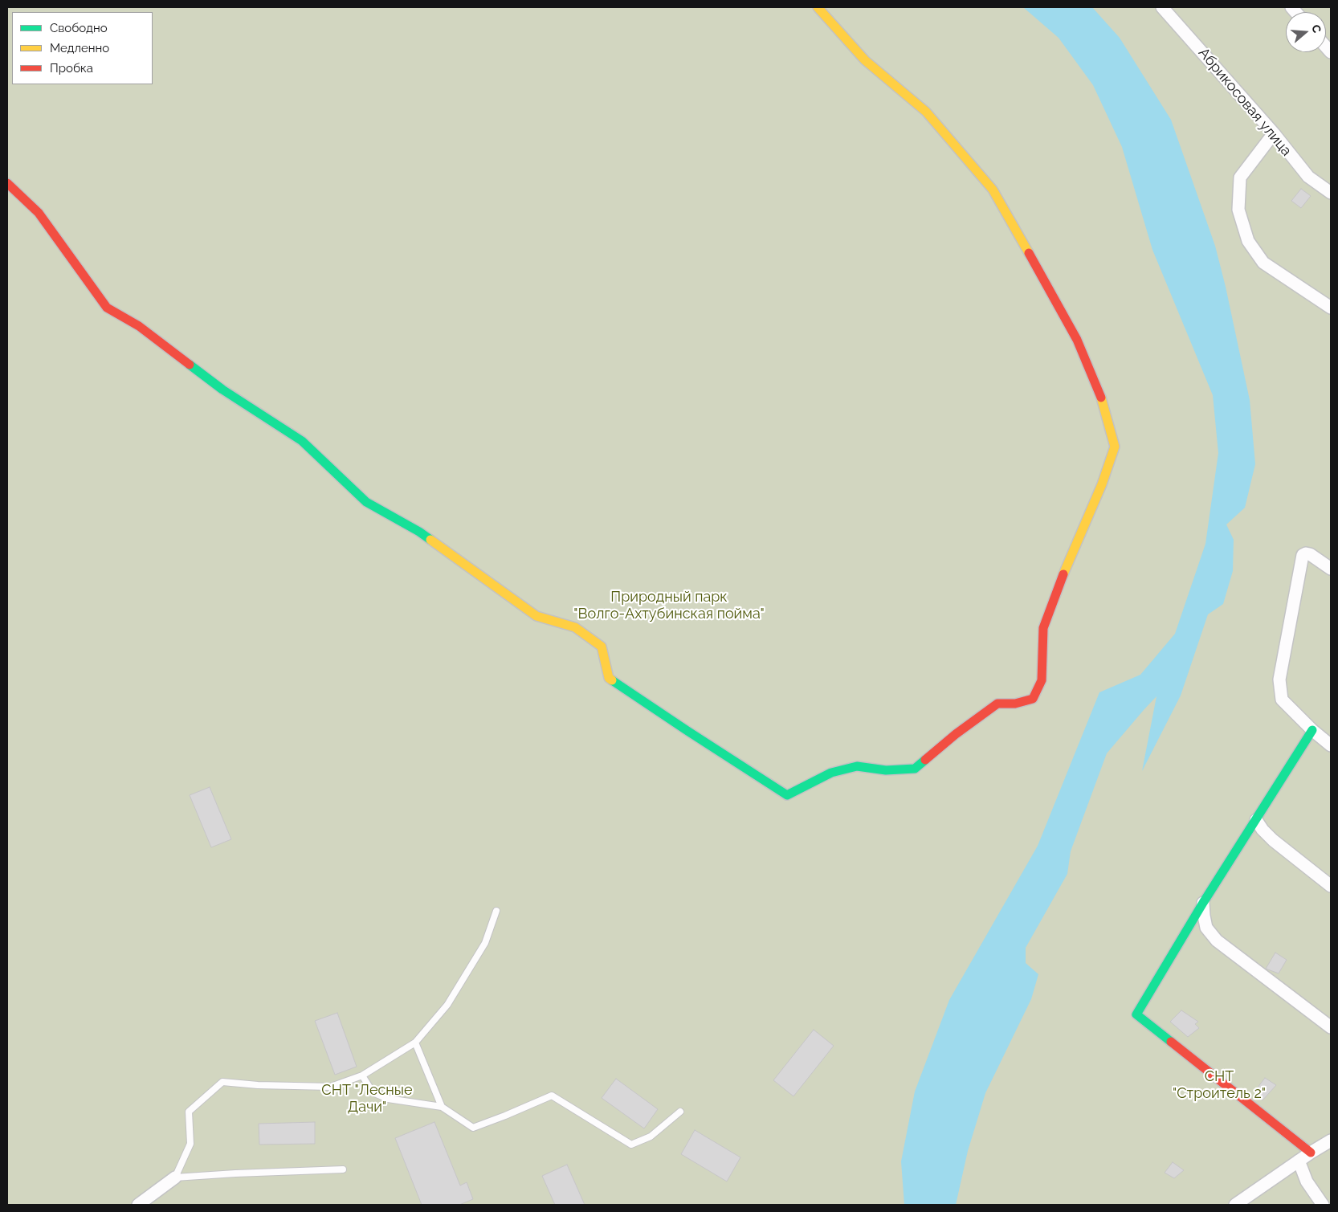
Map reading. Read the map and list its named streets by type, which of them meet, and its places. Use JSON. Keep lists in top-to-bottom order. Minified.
{"streets":{"street":["Абрикосовая улица"]},"parks":["Природный парк \"Волго-Ахтубинская пойма\"","СНТ \"Строитель 2\"","СНТ \"Лесные Дачи\""],"legend":["Свободно","Медленно","Пробка"],"north":"right"}
